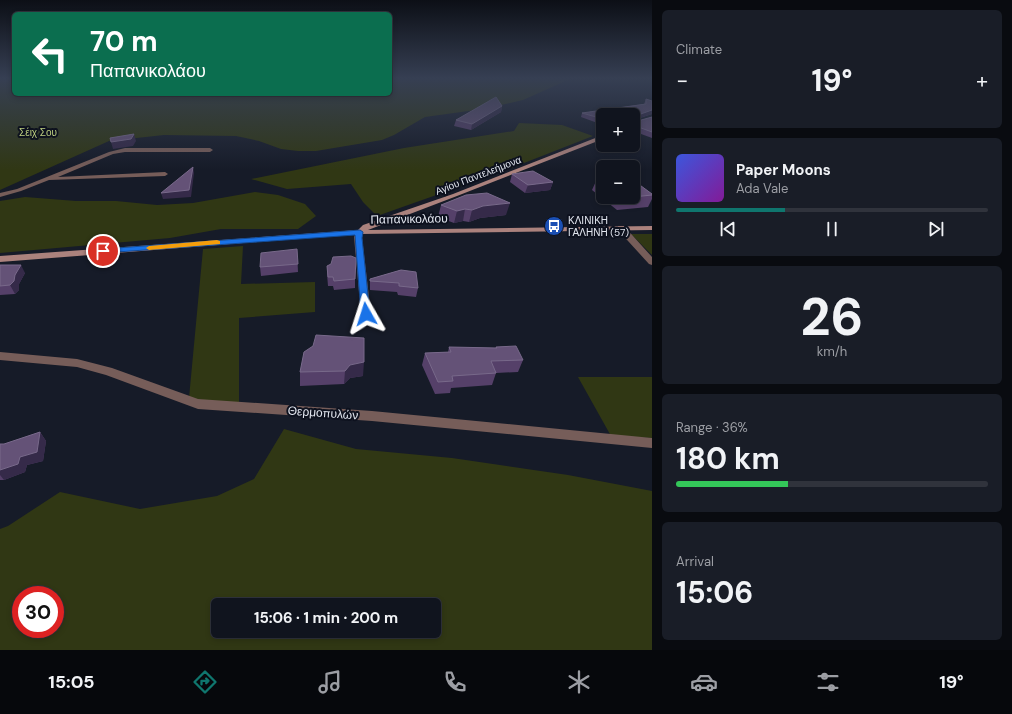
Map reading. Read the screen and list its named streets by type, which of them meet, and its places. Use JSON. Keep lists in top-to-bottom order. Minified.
{"streets":{"main road":["Αγίου Παντελεήμονα","Παπανικολάου"],"street":["Θερμοπυλών"]},"crossings":[["Αγίου Παντελεήμονα","Παπανικολάου"]],"parks":["Σέιχ Σου"],"places":{"bus stop":["ΚΛΙΝΙΚΗ ΓΑΛΗΝΗ (57)"]},"page":{"tile":["Climate",["26","km/h"],["Range · 36%","180 km"],["Arrival","15:06"]],"turn":["70 m","Παπανικολάου"],"heat":["−","19°","+"],"map_buttons":["+","−"],"song":["Paper Moons","Ada Vale"],"limit":"30","trip":"15:06 · 1 min · 200 m","tabs":["15:05","19°"]}}
